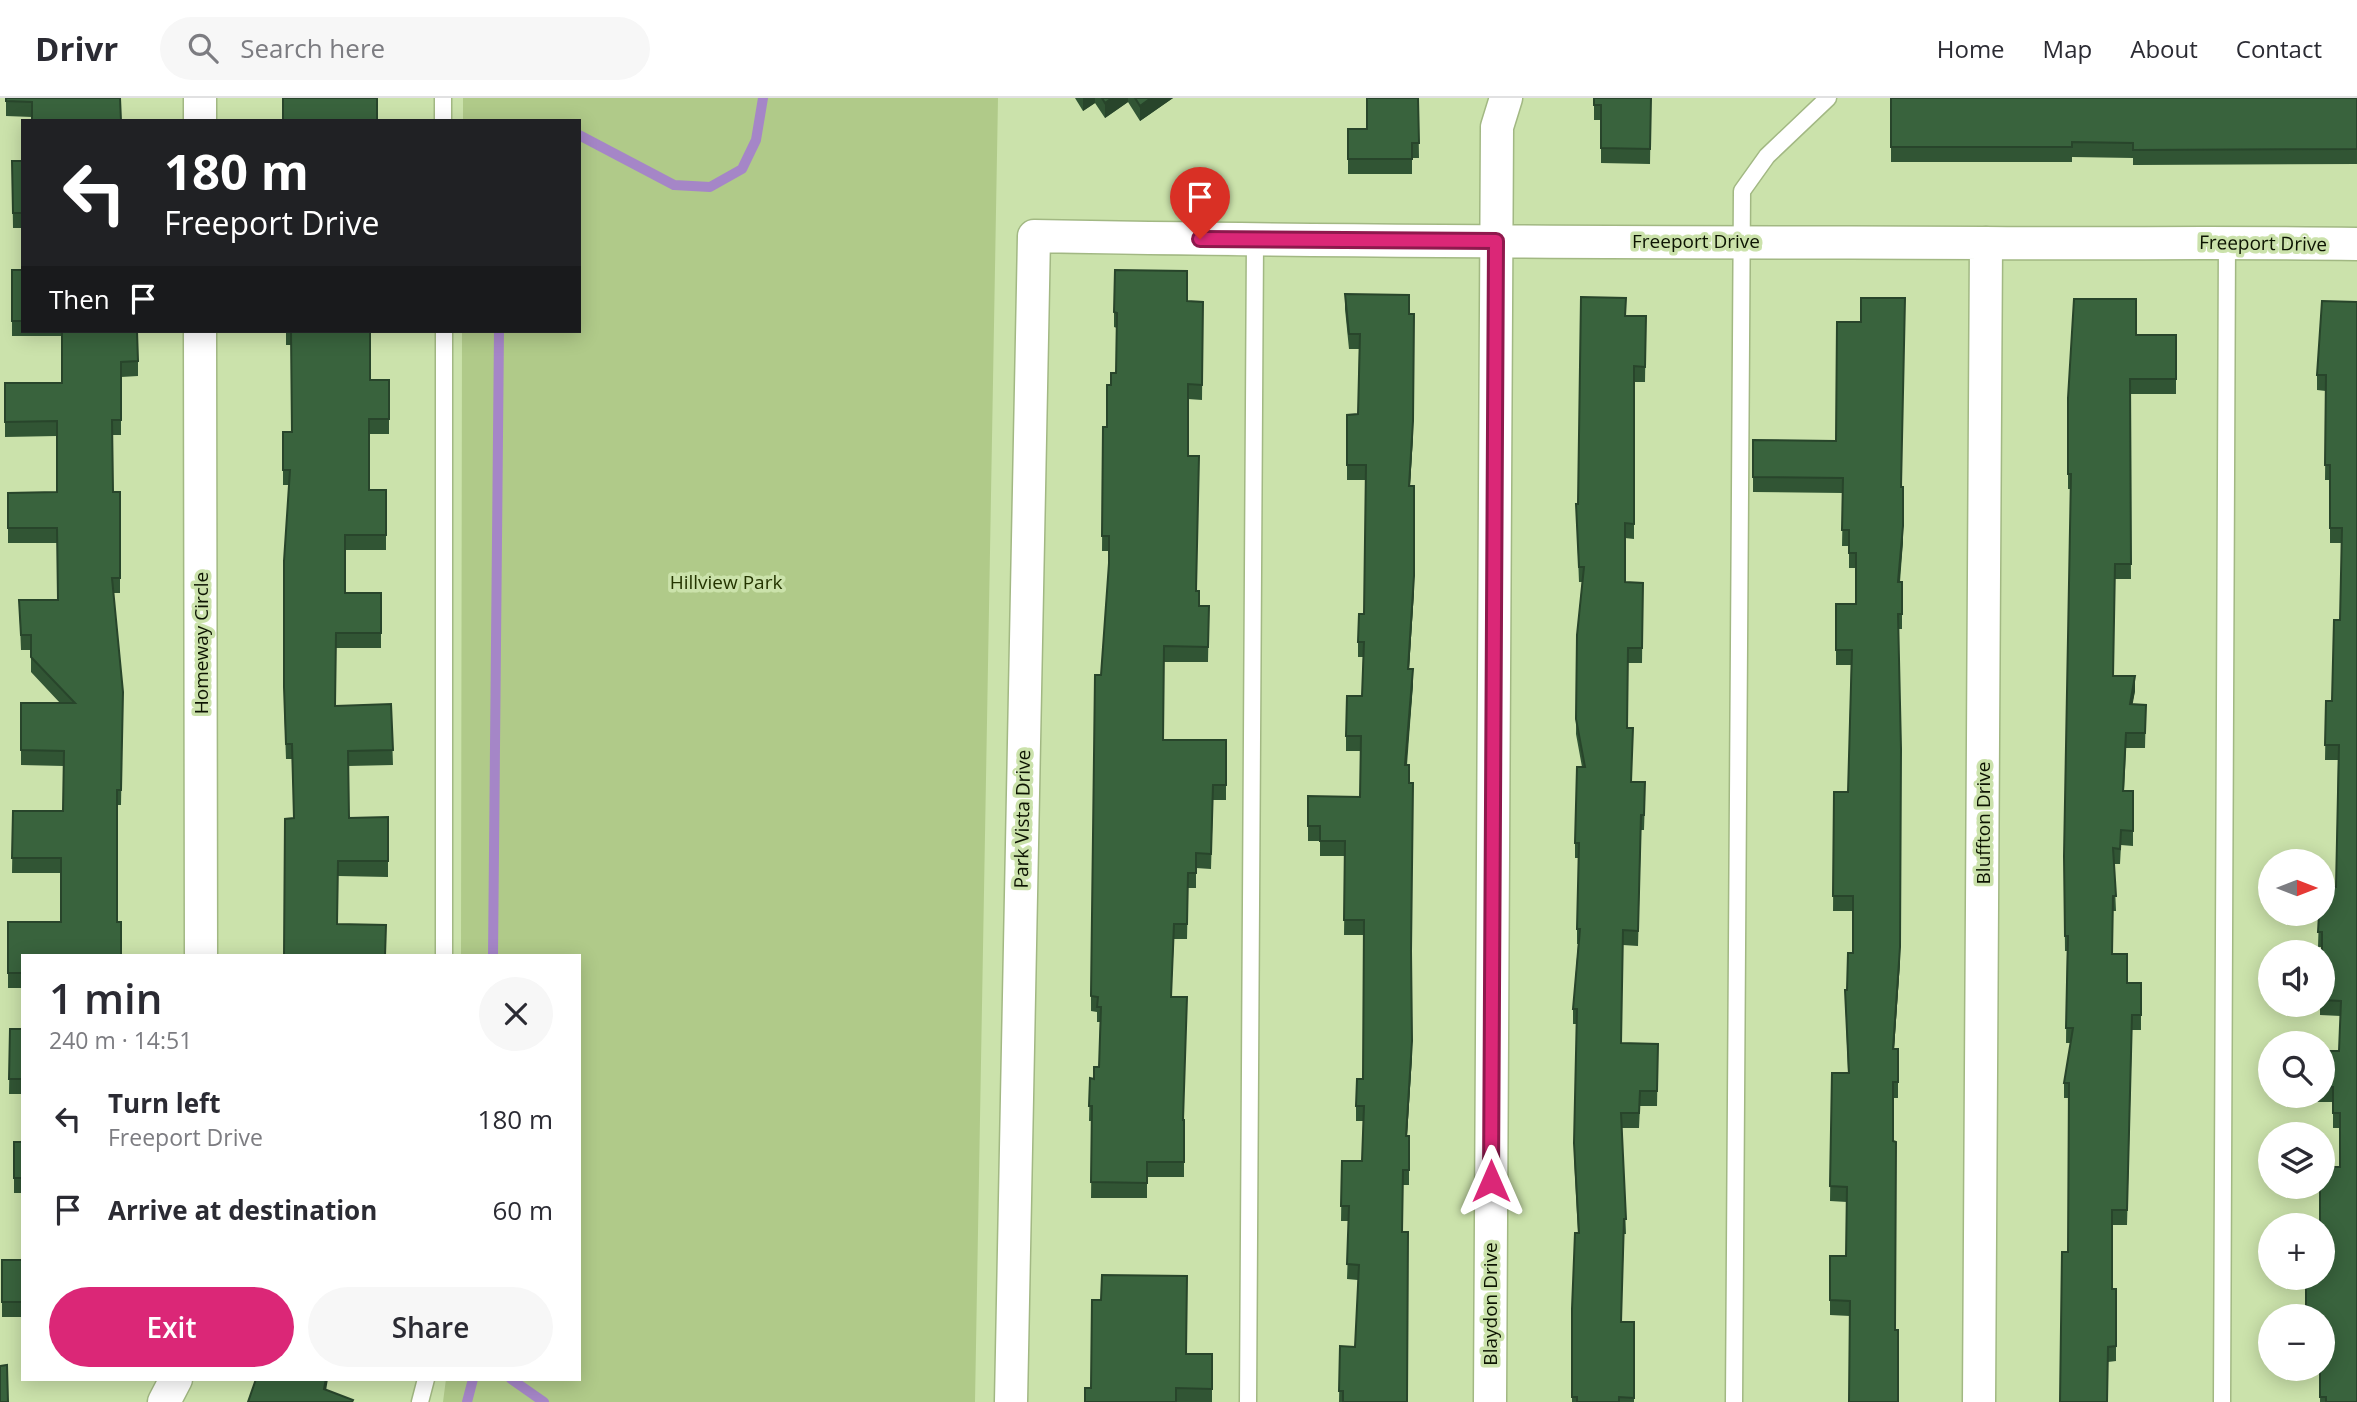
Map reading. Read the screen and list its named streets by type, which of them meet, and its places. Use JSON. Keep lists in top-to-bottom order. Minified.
{"streets":{"street":["Freeport Drive","Homeway Circle","Park Vista Drive","Bluffton Drive","Blaydon Drive"]},"crossings":[["Freeport Drive","Park Vista Drive"],["Freeport Drive","Bluffton Drive"],["Freeport Drive","Blaydon Drive"]],"parks":["Hillview Park"],"north":"right","page":{"header":"Drivr","search":"Search here","nav":["Home","Map","About","Contact"],"turn":["180 m","Freeport Drive"],"then":"Then","map_buttons":["+","−"],"heading":["1 min","240 m · 14:51"],"list":[{"name":"Turn left","note":"Freeport Drive","value":"180 m"},{"name":"Arrive at destination","value":"60 m"}],"buttons":["Exit","Share"]}}
